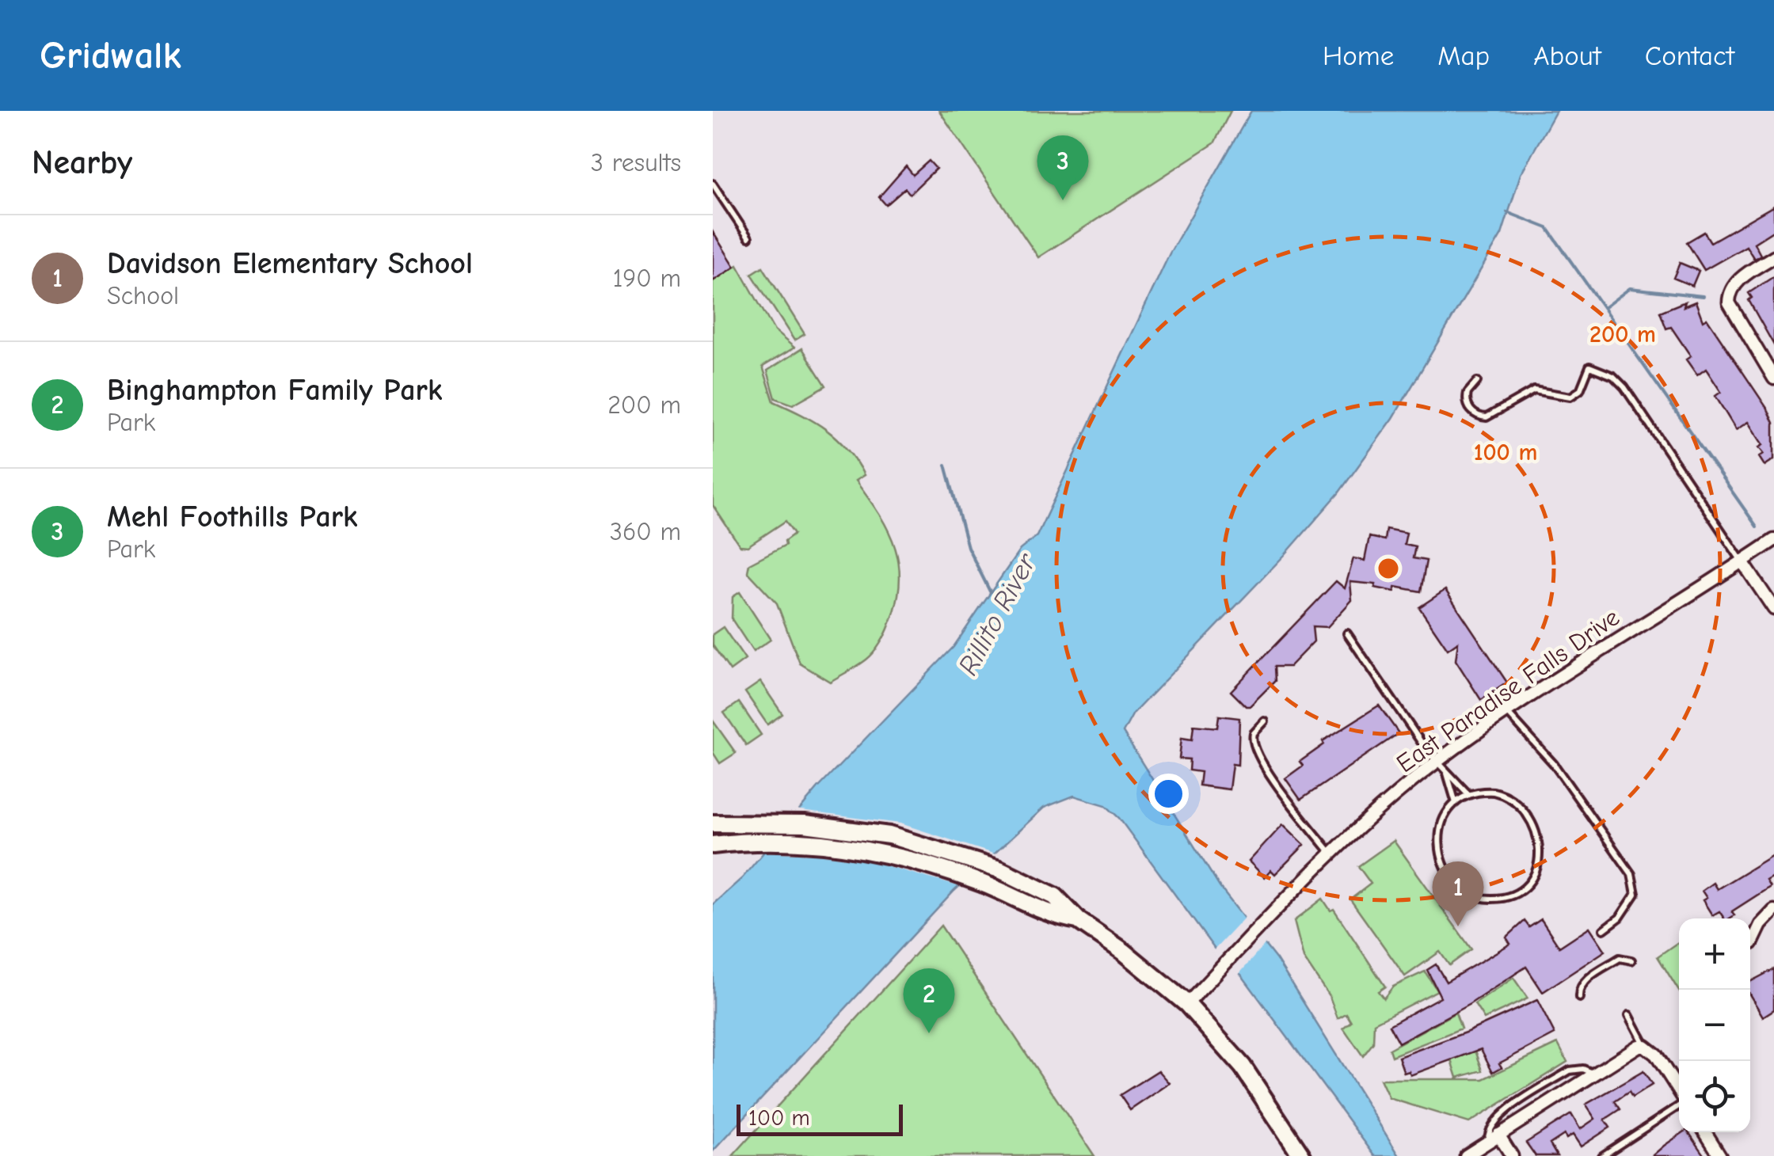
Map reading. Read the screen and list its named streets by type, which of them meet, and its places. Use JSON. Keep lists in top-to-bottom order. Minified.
{"streets":{"street":["East Paradise Falls Drive"]},"water":["Rillito River"],"scale_bar":"100 m","page":{"header":"Gridwalk","nav":["Home","Map","About","Contact"],"heading":["Nearby","3 results"],"pins":["3","1","2"],"list":[{"mark":"1","name":"Davidson Elementary School","note":"School","value":"190 m"},{"mark":"2","name":"Binghampton Family Park","note":"Park","value":"200 m"},{"mark":"3","name":"Mehl Foothills Park","note":"Park","value":"360 m"}],"map_buttons":["+","−"],"scale":"100 m"},"rings":["200 m","100 m"]}
